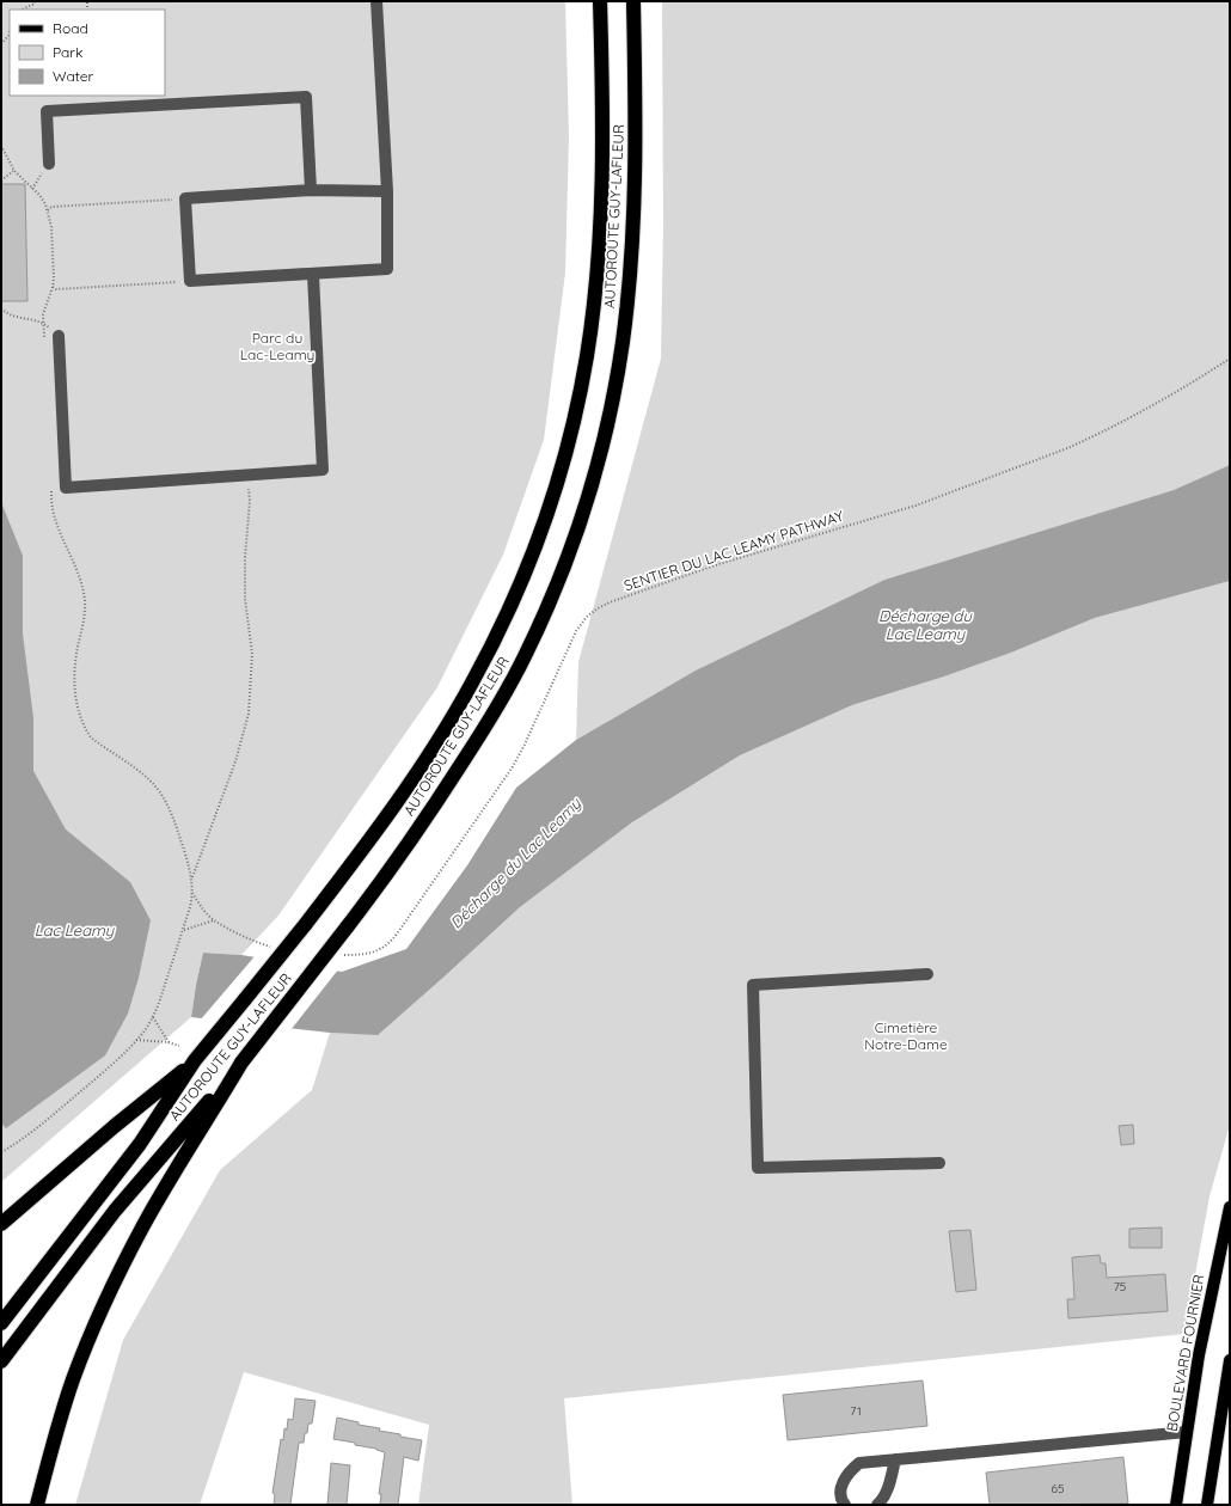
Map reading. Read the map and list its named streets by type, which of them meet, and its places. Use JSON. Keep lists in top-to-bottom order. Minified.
{"streets":{"highway":["AUTOROUTE GUY-LAFLEUR"],"main road":["BOULEVARD FOURNIER"],"path":["SENTIER DU LAC LEAMY PATHWAY"]},"water":["Décharge du Lac Leamy","Lac Leamy"],"parks":["Parc du Lac-Leamy","Cimetière Notre-Dame"],"house_numbers":["75","71","65"],"legend":["Road","Park","Water"]}
